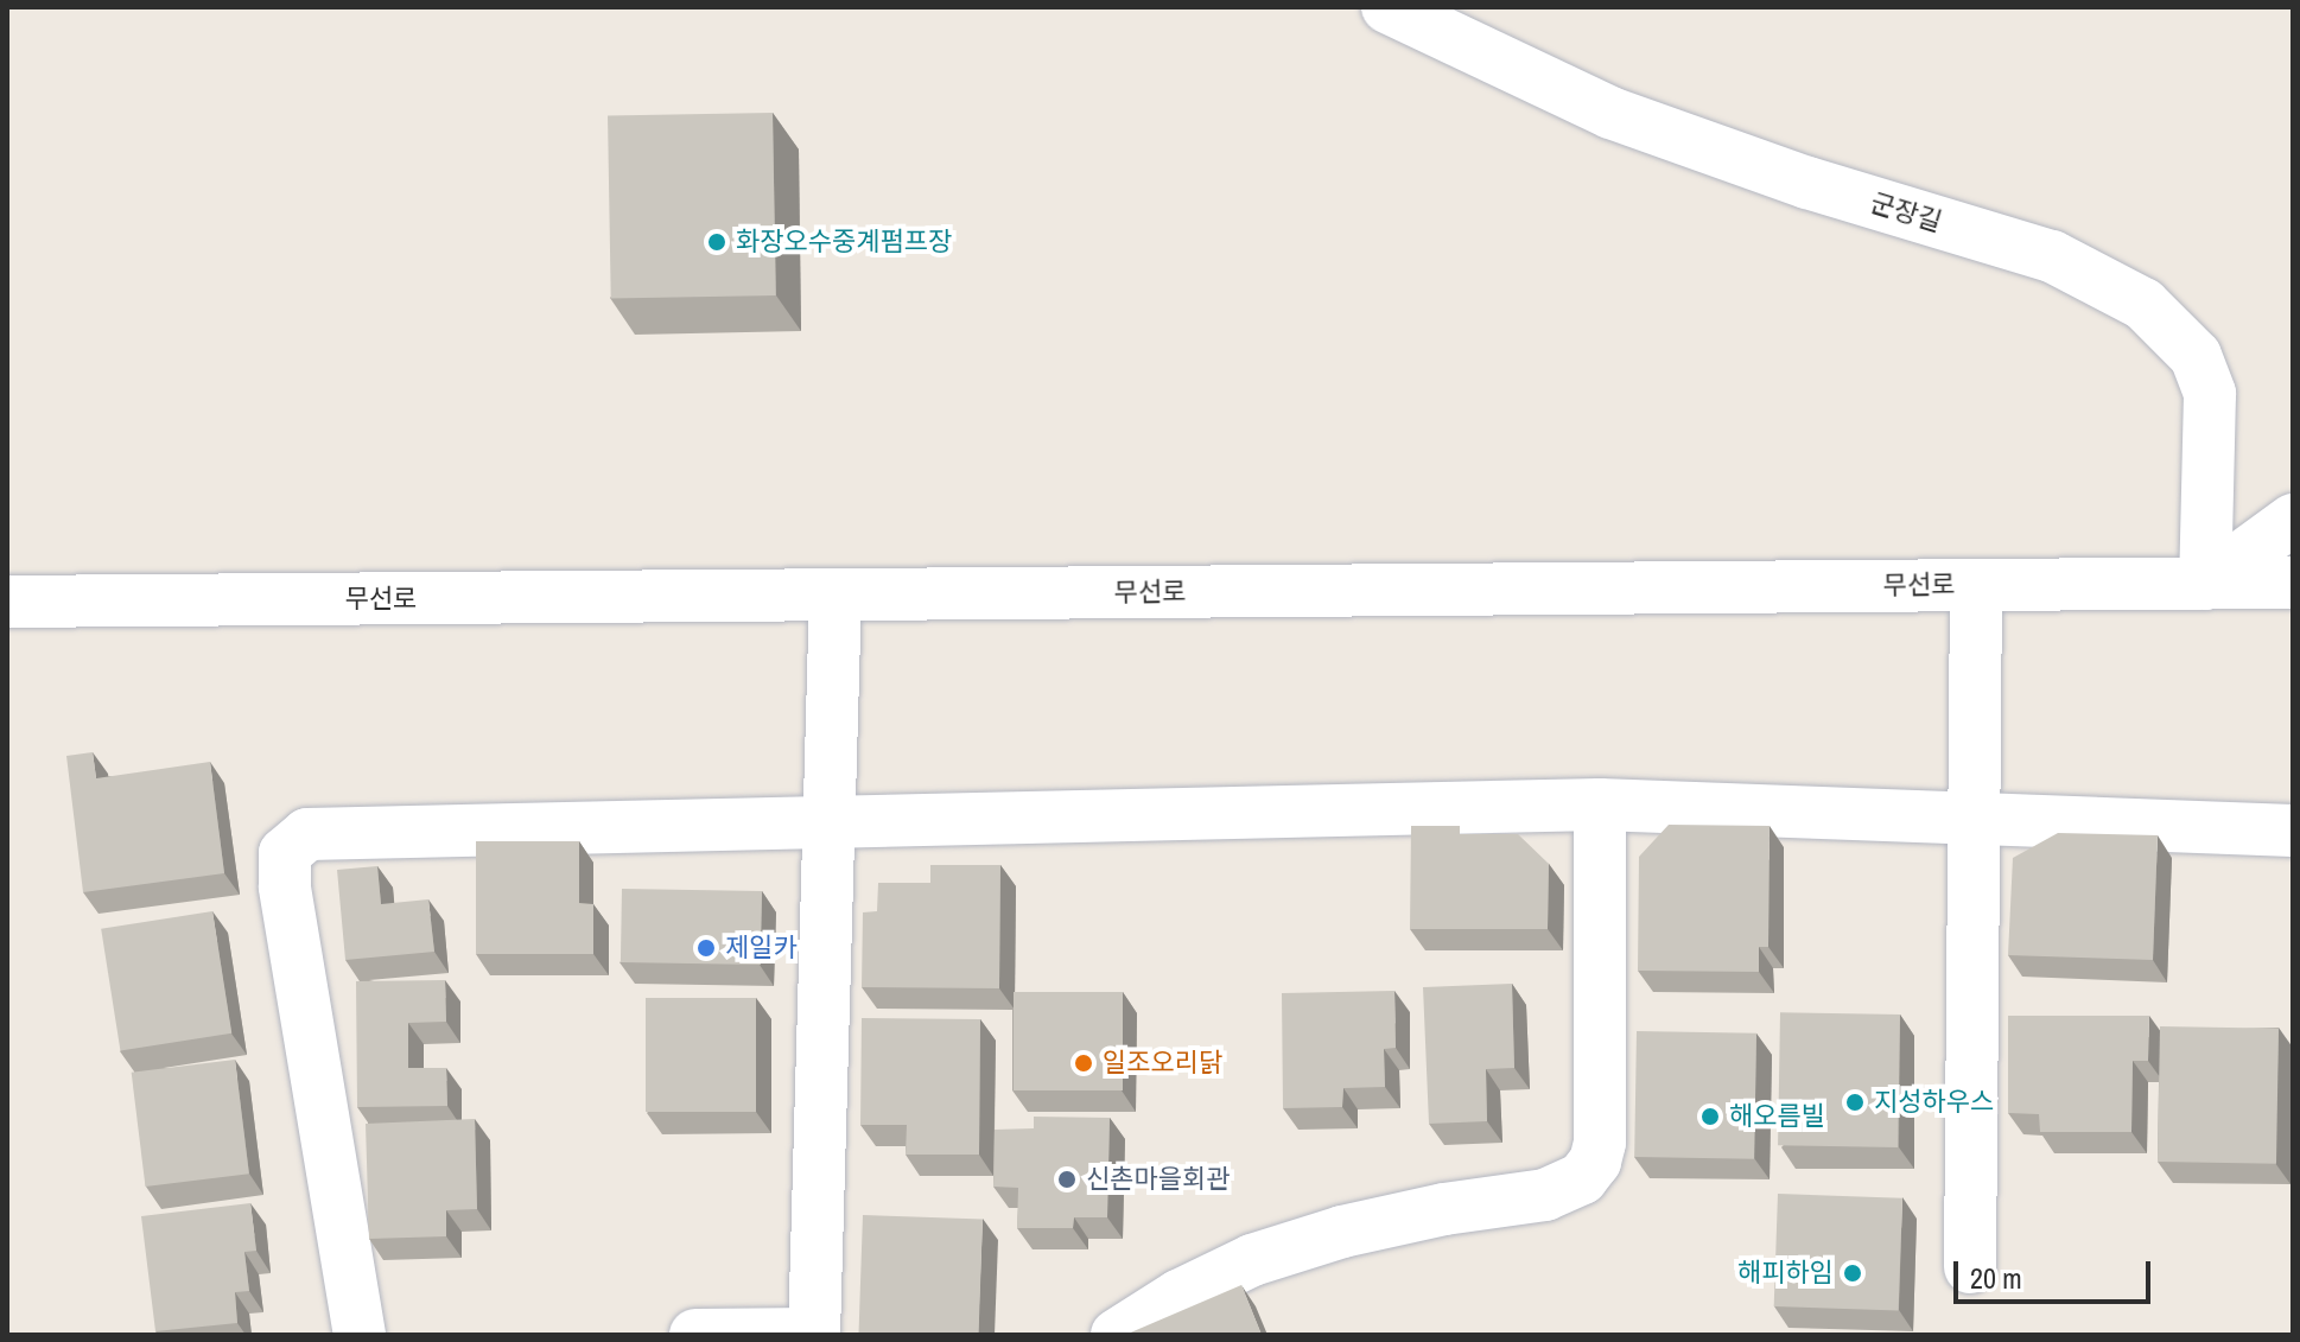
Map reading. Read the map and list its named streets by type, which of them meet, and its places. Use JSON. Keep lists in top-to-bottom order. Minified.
{"streets":{"street":["군장길","무선로"]},"crossings":[["군장길","무선로"]],"places":["화장오수중계펌프장","제일카","일조오리닭","지성하우스","해오름빌","신촌마을회관","해피하임"],"scale_bar":"20 m"}
